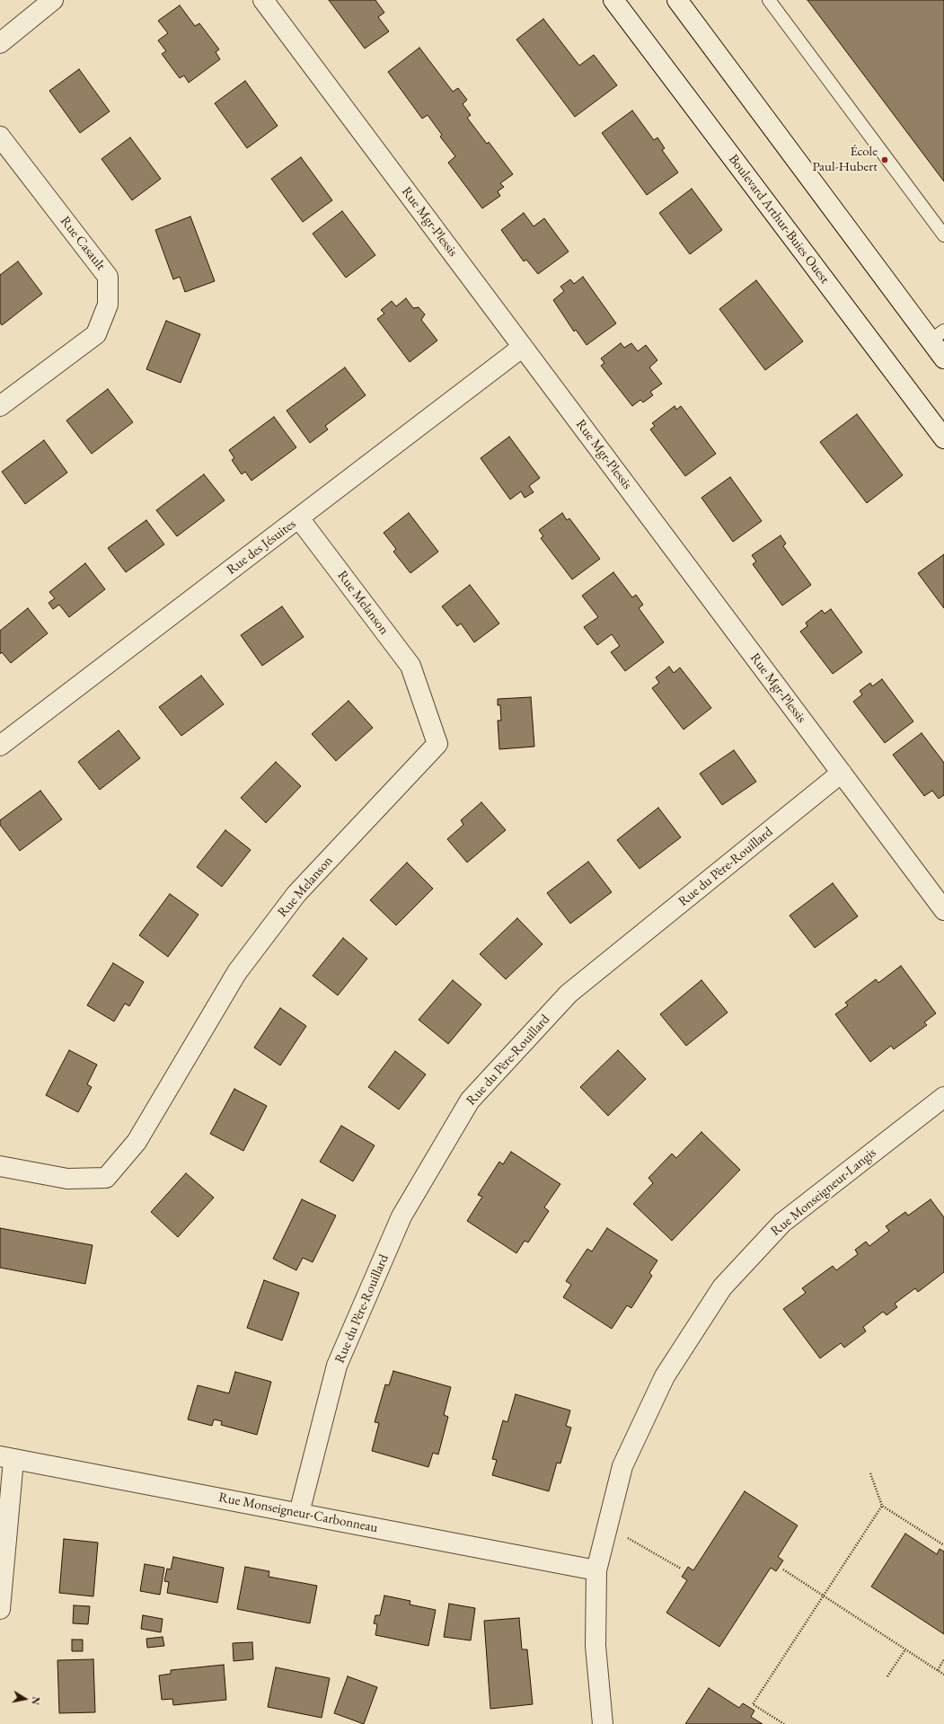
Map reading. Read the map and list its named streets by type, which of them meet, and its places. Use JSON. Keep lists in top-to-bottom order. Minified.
{"streets":{"street":["Boulevard Arthur-Buies Ouest","Rue Mgr-Plessis","Rue Casault","Rue des Jésuites","Rue Melanson","Rue du Père-Rouillard","Rue Monseigneur-Langis","Rue Monseigneur-Carbonneau"]},"crossings":[["Rue Mgr-Plessis","Rue des Jésuites"],["Rue Mgr-Plessis","Rue du Père-Rouillard"],["Rue des Jésuites","Rue Melanson"],["Rue du Père-Rouillard","Rue Monseigneur-Carbonneau"],["Rue Monseigneur-Langis","Rue Monseigneur-Carbonneau"]],"places":["École Paul-Hubert"],"north":"right"}
